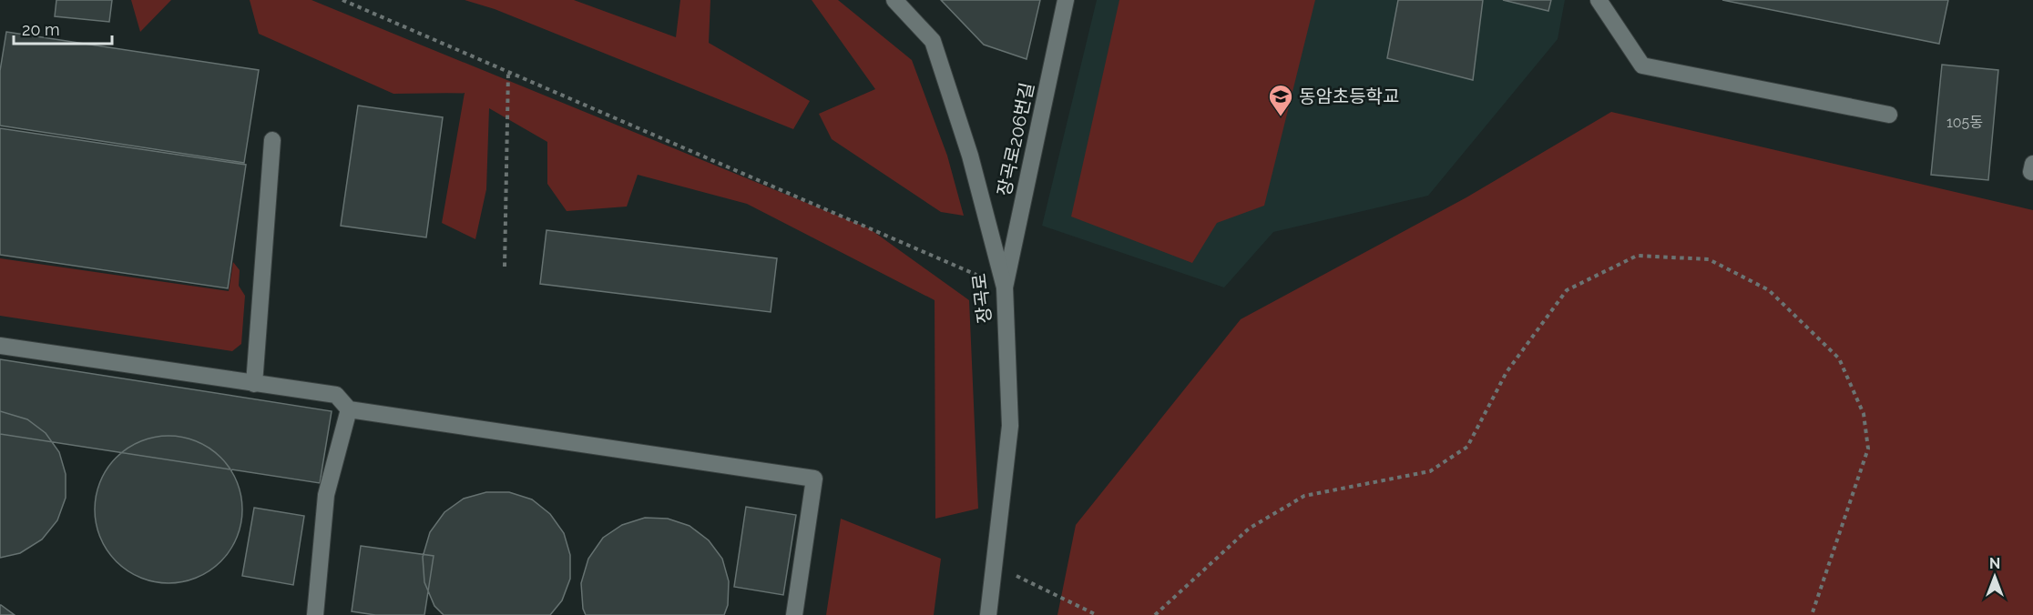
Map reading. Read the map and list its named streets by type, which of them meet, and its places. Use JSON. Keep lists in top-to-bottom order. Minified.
{"streets":{"street":["장곡로206번길","장곡로"]},"crossings":[["장곡로206번길","장곡로"]],"places":{"school or university":["동암초등학교"]},"house_numbers":["105동"],"scale_bar":"20 m","north":"top"}
